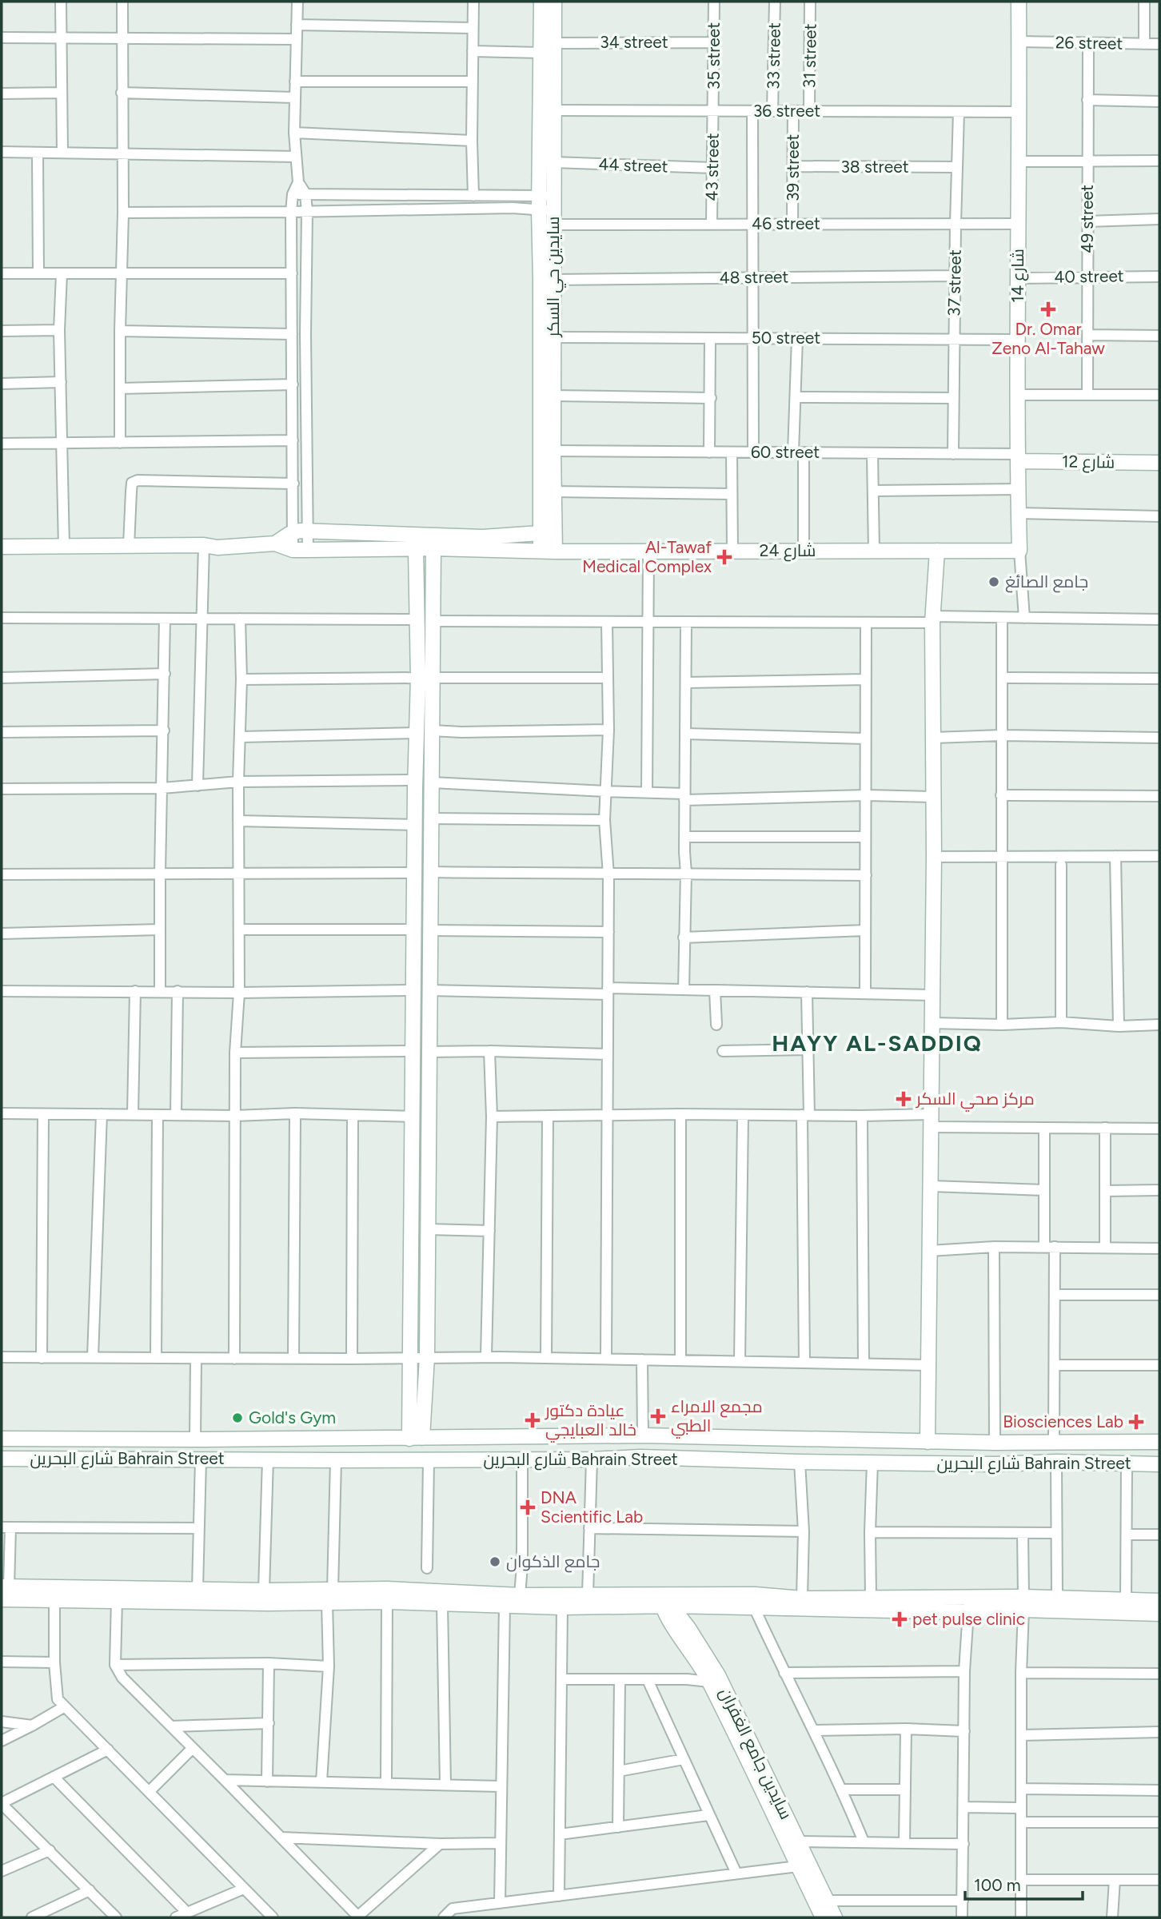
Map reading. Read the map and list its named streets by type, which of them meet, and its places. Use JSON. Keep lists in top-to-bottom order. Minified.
{"streets":{"street":["34 street","26 street","35 street","33 street","31 street","36 street","44 street","43 street","38 street","39 street","49 street","46 street","شارع 14","سايدين حي السكر","40 street","48 street","37 street","50 street","60 street","شارع 12","شارع 24","شارع البحرين Bahrain Street","سايدين جامع الغفران"]},"crossings":[["34 street","35 street"],["34 street","سايدين حي السكر"],["26 street","49 street"],["26 street","شارع 14"],["35 street","36 street"],["35 street","43 street"],["33 street","36 street"],["31 street","36 street"],["36 street","43 street"],["36 street","39 street"],["36 street","شارع 14"],["36 street","سايدين حي السكر"],["36 street","37 street"],["44 street","43 street"],["44 street","سايدين حي السكر"],["43 street","46 street"],["38 street","39 street"],["38 street","37 street"],["39 street","46 street"],["49 street","40 street"],["46 street","شارع 14"],["46 street","سايدين حي السكر"],["46 street","37 street"],["شارع 14","40 street"],["شارع 14","50 street"],["شارع 14","60 street"],["شارع 14","شارع 12"],["شارع 14","شارع 24"],["سايدين حي السكر","48 street"],["سايدين حي السكر","50 street"],["سايدين حي السكر","60 street"],["سايدين حي السكر","شارع 24"],["48 street","37 street"],["37 street","50 street"],["37 street","60 street"],["60 street","شارع 12"]],"districts":["HAYY AL-SADDIQ"],"places":{"health":["Dr. Omar Zeno Al-Tahaw","Al-Tawaf Medical Complex","مركز صحي السكر","مجمع الامراء الطبي","عيادة دكتور خالد العبايجي","Biosciences Lab","DNA Scientific Lab","pet pulse clinic"],"other":["جامع الصائغ","Gold's Gym","جامع الذكوان"]},"scale_bar":"100 m"}
